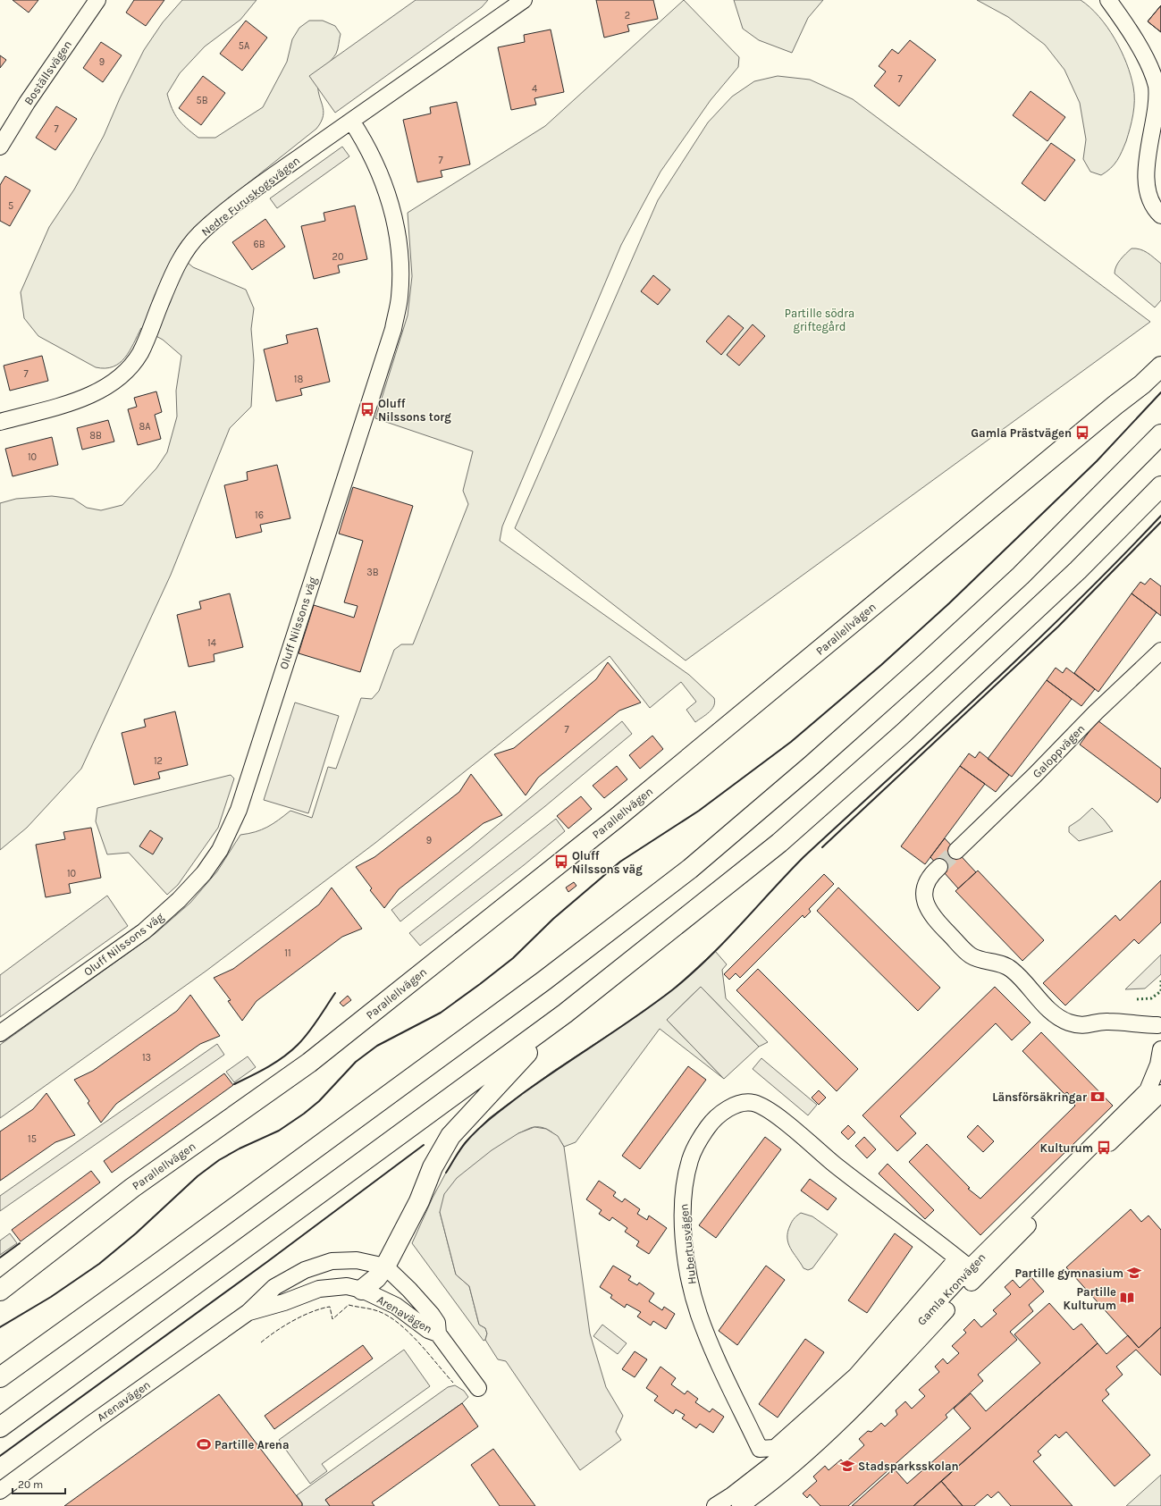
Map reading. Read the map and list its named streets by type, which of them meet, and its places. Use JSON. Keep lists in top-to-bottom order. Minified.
{"streets":{"main road":["Parallellvägen"],"street":["Boställsvägen","Nedre Furuskogsvägen","Oluff Nilssons väg","Galoppvägen","Hubertusvägen","Gamla Kronvägen","Arenavägen"]},"crossings":[["Nedre Furuskogsvägen","Oluff Nilssons väg"],["Hubertusvägen","Gamla Kronvägen"]],"parks":["Partille södra griftegård"],"places":{"bus stop":["Oluff Nilssons torg","Gamla Prästvägen","Oluff Nilssons väg","Kulturum"],"bank":["Länsförsäkringar"],"school or university":["Partille gymnasium","Stadsparksskolan"],"library":["Partille Kulturum"],"sports":["Partille Arena"]},"house_numbers":["2","5A","9","7","4","5B","7","7","5","6B","20","7","18","8A","8B","10","16","3B","14","7","12","9","10","11","13","15"],"scale_bar":"20 m"}
